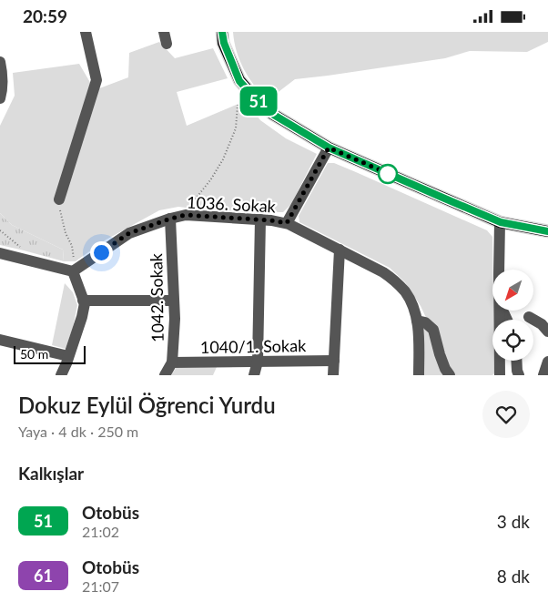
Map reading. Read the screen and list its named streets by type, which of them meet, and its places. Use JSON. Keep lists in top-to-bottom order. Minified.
{"streets":{"street":["1036. Sokak","1042. Sokak","1040/1. Sokak"]},"crossings":[["1036. Sokak","1042. Sokak"],["1042. Sokak","1040/1. Sokak"]],"lines":["bus line 51"],"scale_bar":"50 m","north":"bottom left","page":{"status":"20:59","on_map":"51","scale":"50 m","heading":[["Dokuz Eylül Öğrenci Yurdu","Yaya · 4 dk · 250 m"],"Kalkışlar"],"list":[{"mark":"51","name":"Otobüs","note":"21:02","value":"3 dk"},{"mark":"61","name":"Otobüs","note":"21:07","value":"8 dk"}]}}
